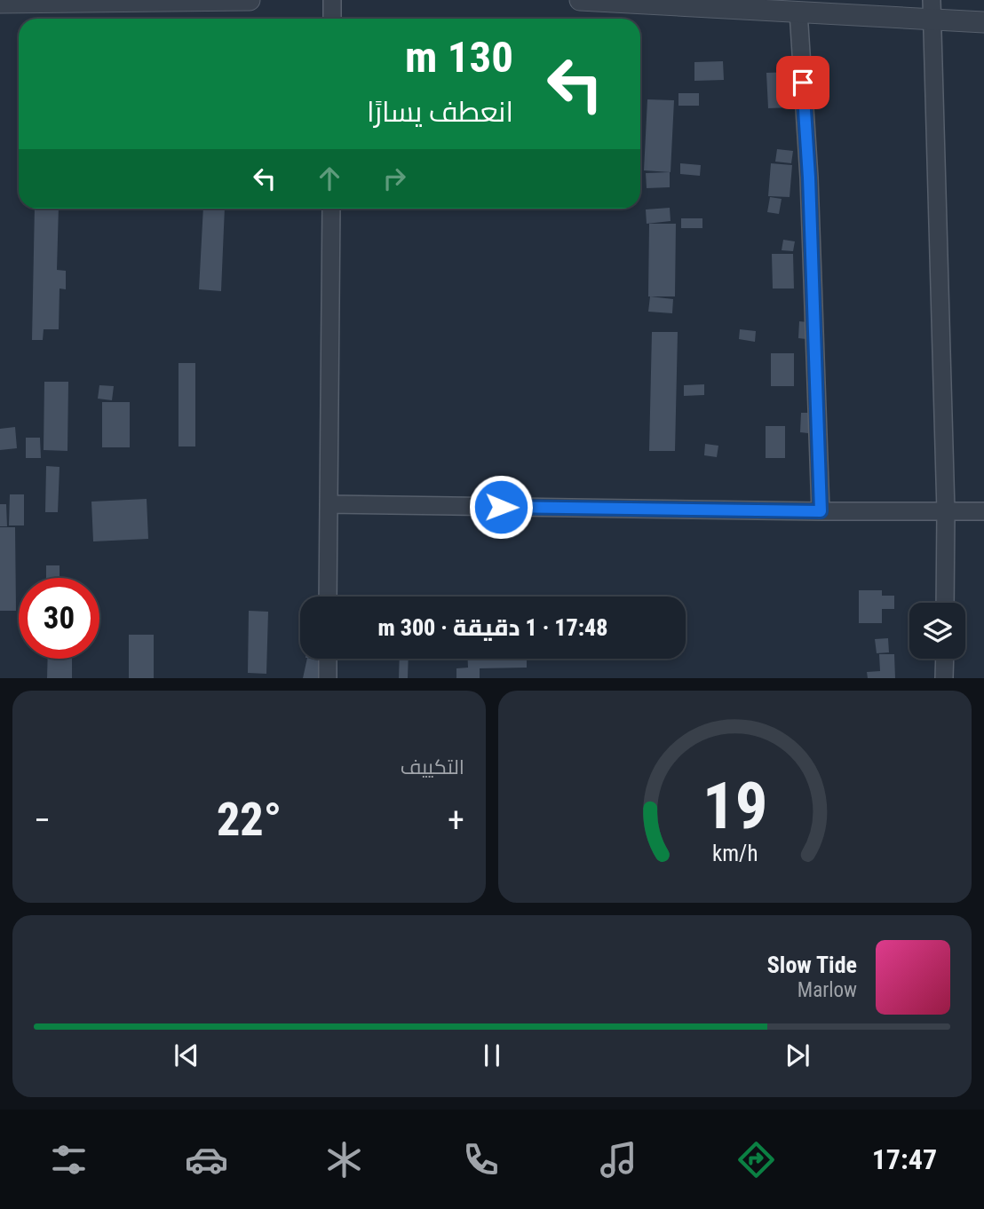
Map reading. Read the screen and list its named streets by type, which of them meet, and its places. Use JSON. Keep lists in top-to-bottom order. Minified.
{"page":{"turn":["130 m","انعطف يسارًا"],"limit":"30","trip":"17:48 · 1 دقيقة · 300 m","tile":"التكييف","heat":["−","22°","+"],"song":["Slow Tide","Marlow"],"tabs":"17:47","gauge":["19","km/h"]}}
